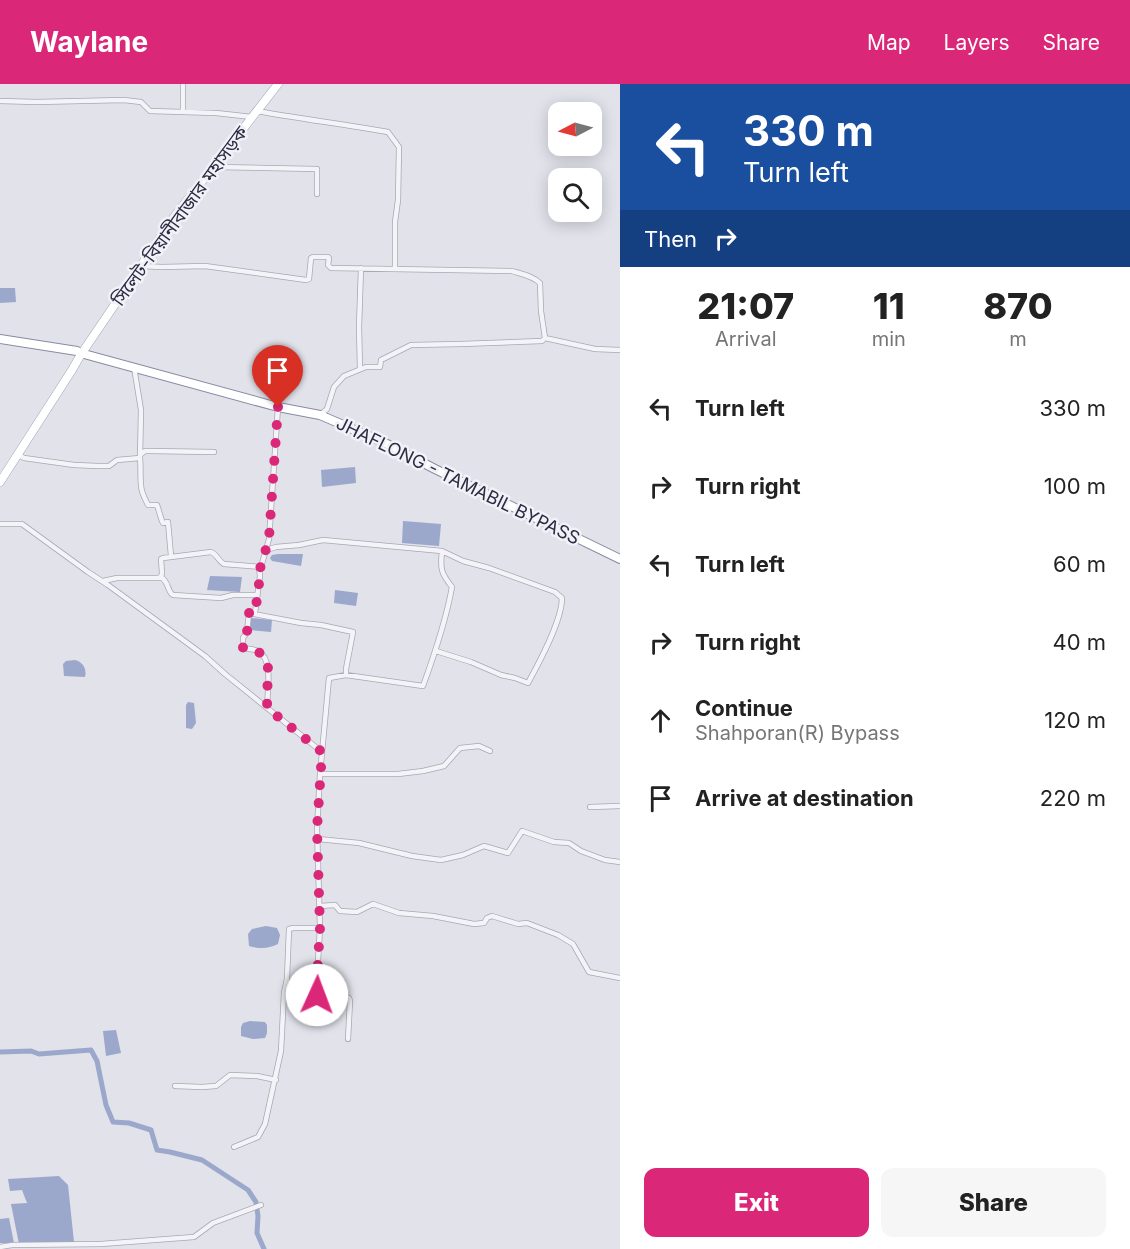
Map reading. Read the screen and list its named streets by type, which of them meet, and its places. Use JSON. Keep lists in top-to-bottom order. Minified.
{"streets":{"highway":["JHAFLONG - TAMABIL BYPASS"],"main road":["সিলেট-বিয়ানীবাজার মহাসড়ক"]},"crossings":[["সিলেট-বিয়ানীবাজার মহাসড়ক","JHAFLONG - TAMABIL BYPASS"]],"north":"left","page":{"header":"Waylane","nav":["Map","Layers","Share"],"turn":["330 m","Turn left"],"then":"Then","eta":["21:07","Arrival","11","min","870","m"],"list":[{"name":"Turn left","value":"330 m"},{"name":"Turn right","value":"100 m"},{"name":"Turn left","value":"60 m"},{"name":"Turn right","value":"40 m"},{"name":"Continue","note":"Shahporan(R) Bypass","value":"120 m"},{"name":"Arrive at destination","value":"220 m"}],"buttons":["Exit","Share"]}}
